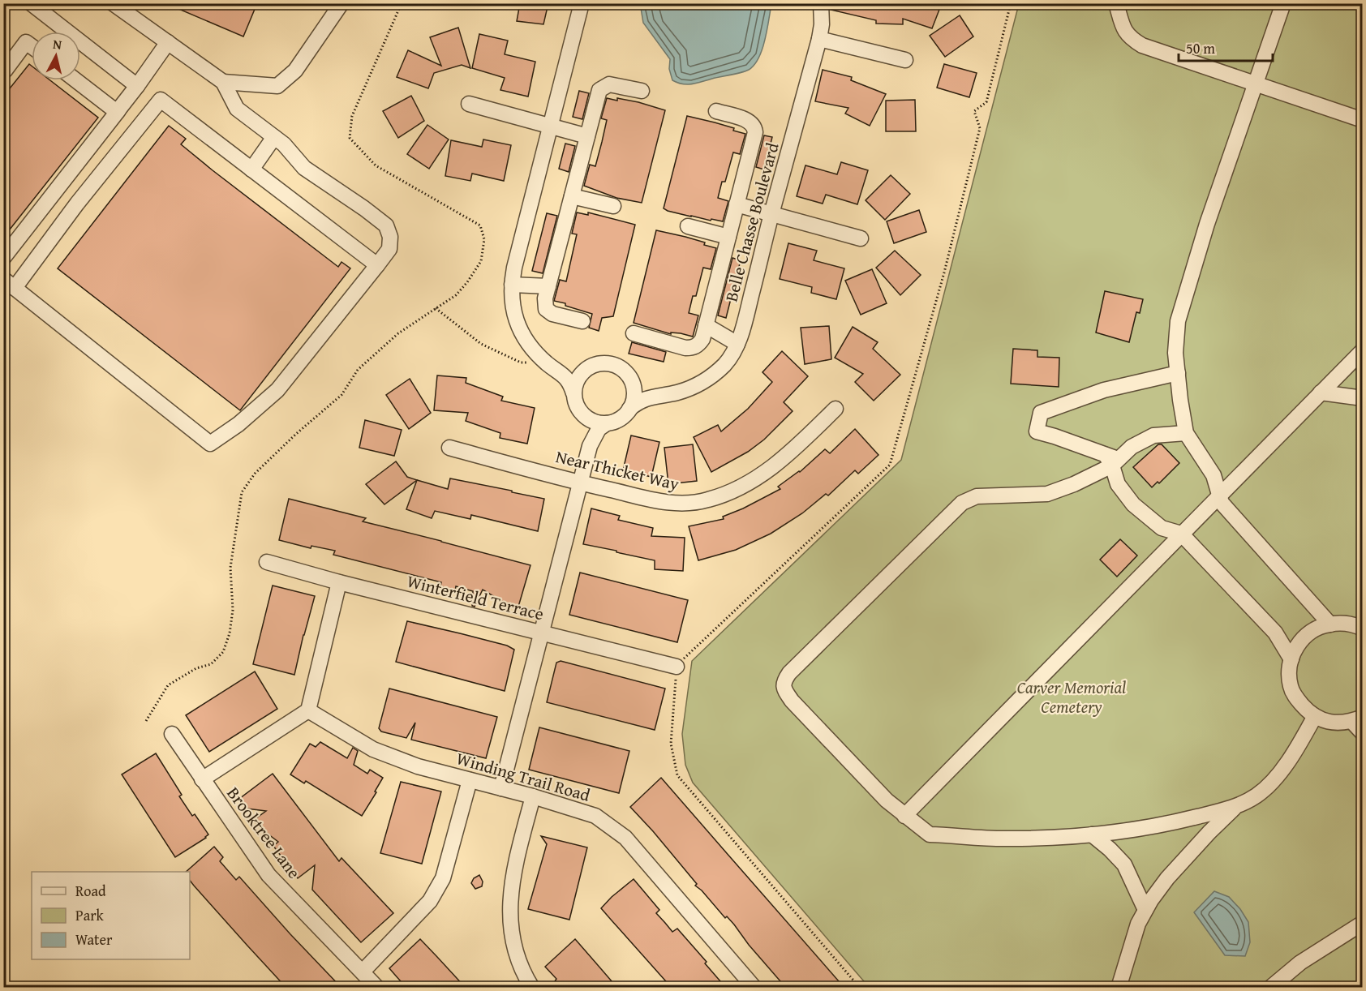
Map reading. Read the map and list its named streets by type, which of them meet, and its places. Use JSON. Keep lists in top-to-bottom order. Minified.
{"streets":{"street":["Belle Chasse Boulevard","Near Thicket Way","Winterfield Terrace","Winding Trail Road","Brooktree Lane"]},"crossings":[["Belle Chasse Boulevard","Near Thicket Way"],["Belle Chasse Boulevard","Winterfield Terrace"],["Belle Chasse Boulevard","Winding Trail Road"]],"parks":["Carver Memorial Cemetery"],"legend":["Road","Park","Water"],"scale_bar":"50 m","north":"top"}
